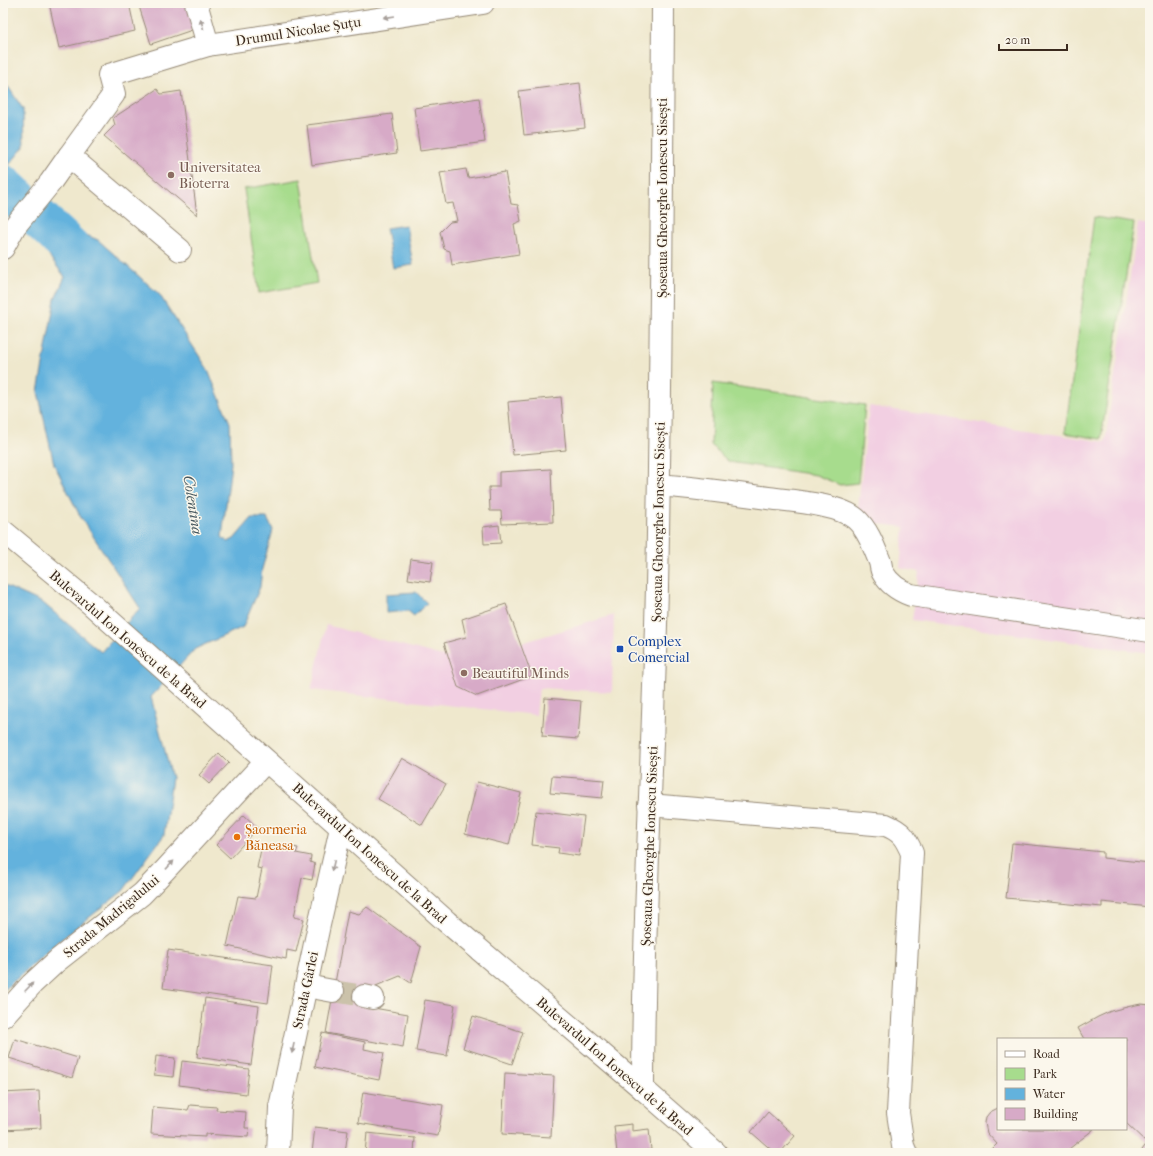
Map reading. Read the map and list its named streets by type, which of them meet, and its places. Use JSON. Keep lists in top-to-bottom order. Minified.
{"streets":{"street":["Drumul Nicolae Șuțu","Șoseaua Gheorghe Ionescu Sisești","Bulevardul Ion Ionescu de la Brad","Strada Madrigalului","Strada Gârlei"]},"crossings":[["Șoseaua Gheorghe Ionescu Sisești","Bulevardul Ion Ionescu de la Brad"],["Bulevardul Ion Ionescu de la Brad","Strada Madrigalului"],["Bulevardul Ion Ionescu de la Brad","Strada Gârlei"]],"one_way":["Drumul Nicolae Șuțu","Strada Madrigalului","Strada Gârlei"],"water":["Colentina"],"places":{"other":["Universitatea Bioterra","Beautiful Minds","Șaormeria Băneasa"],"transit":["Complex Comercial"]},"legend":["Road","Park","Water","Building"],"scale_bar":"20 m"}
